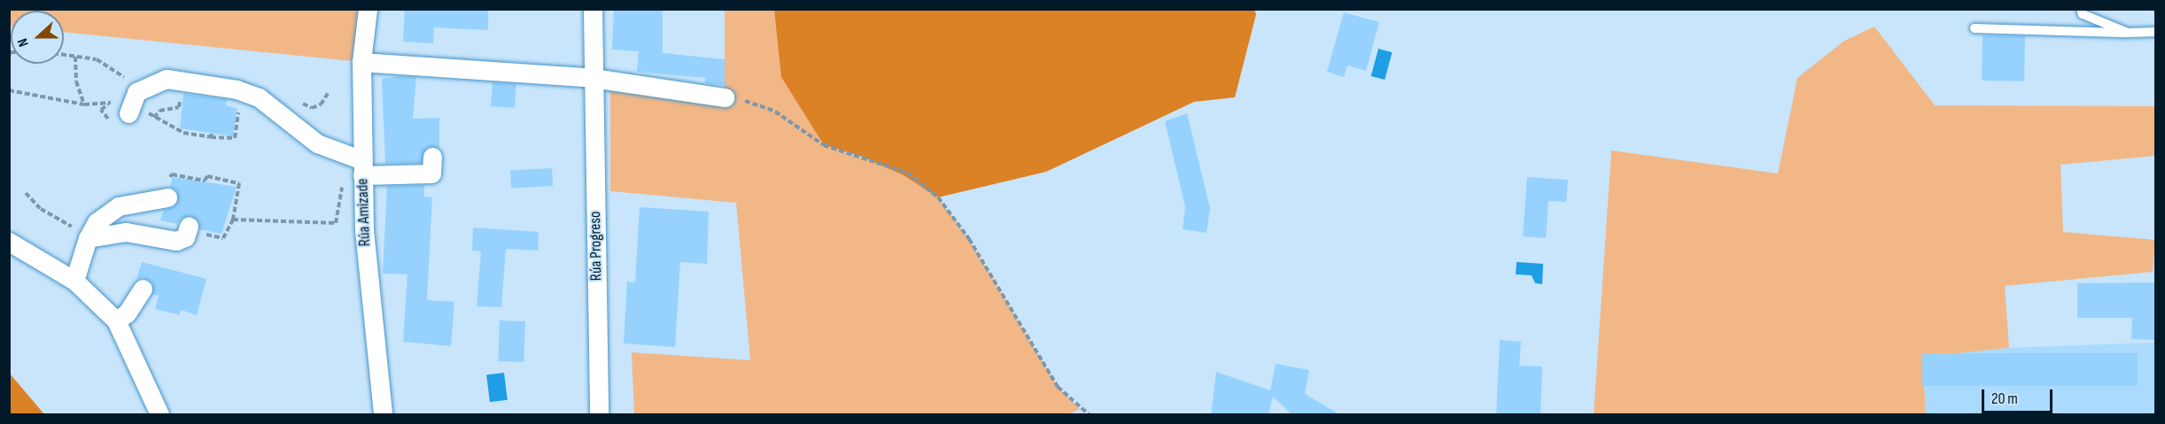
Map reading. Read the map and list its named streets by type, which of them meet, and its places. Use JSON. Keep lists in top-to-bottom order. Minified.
{"streets":{"street":["Rúa Amizade","Rúa Progreso"]},"scale_bar":"20 m","north":"left"}
